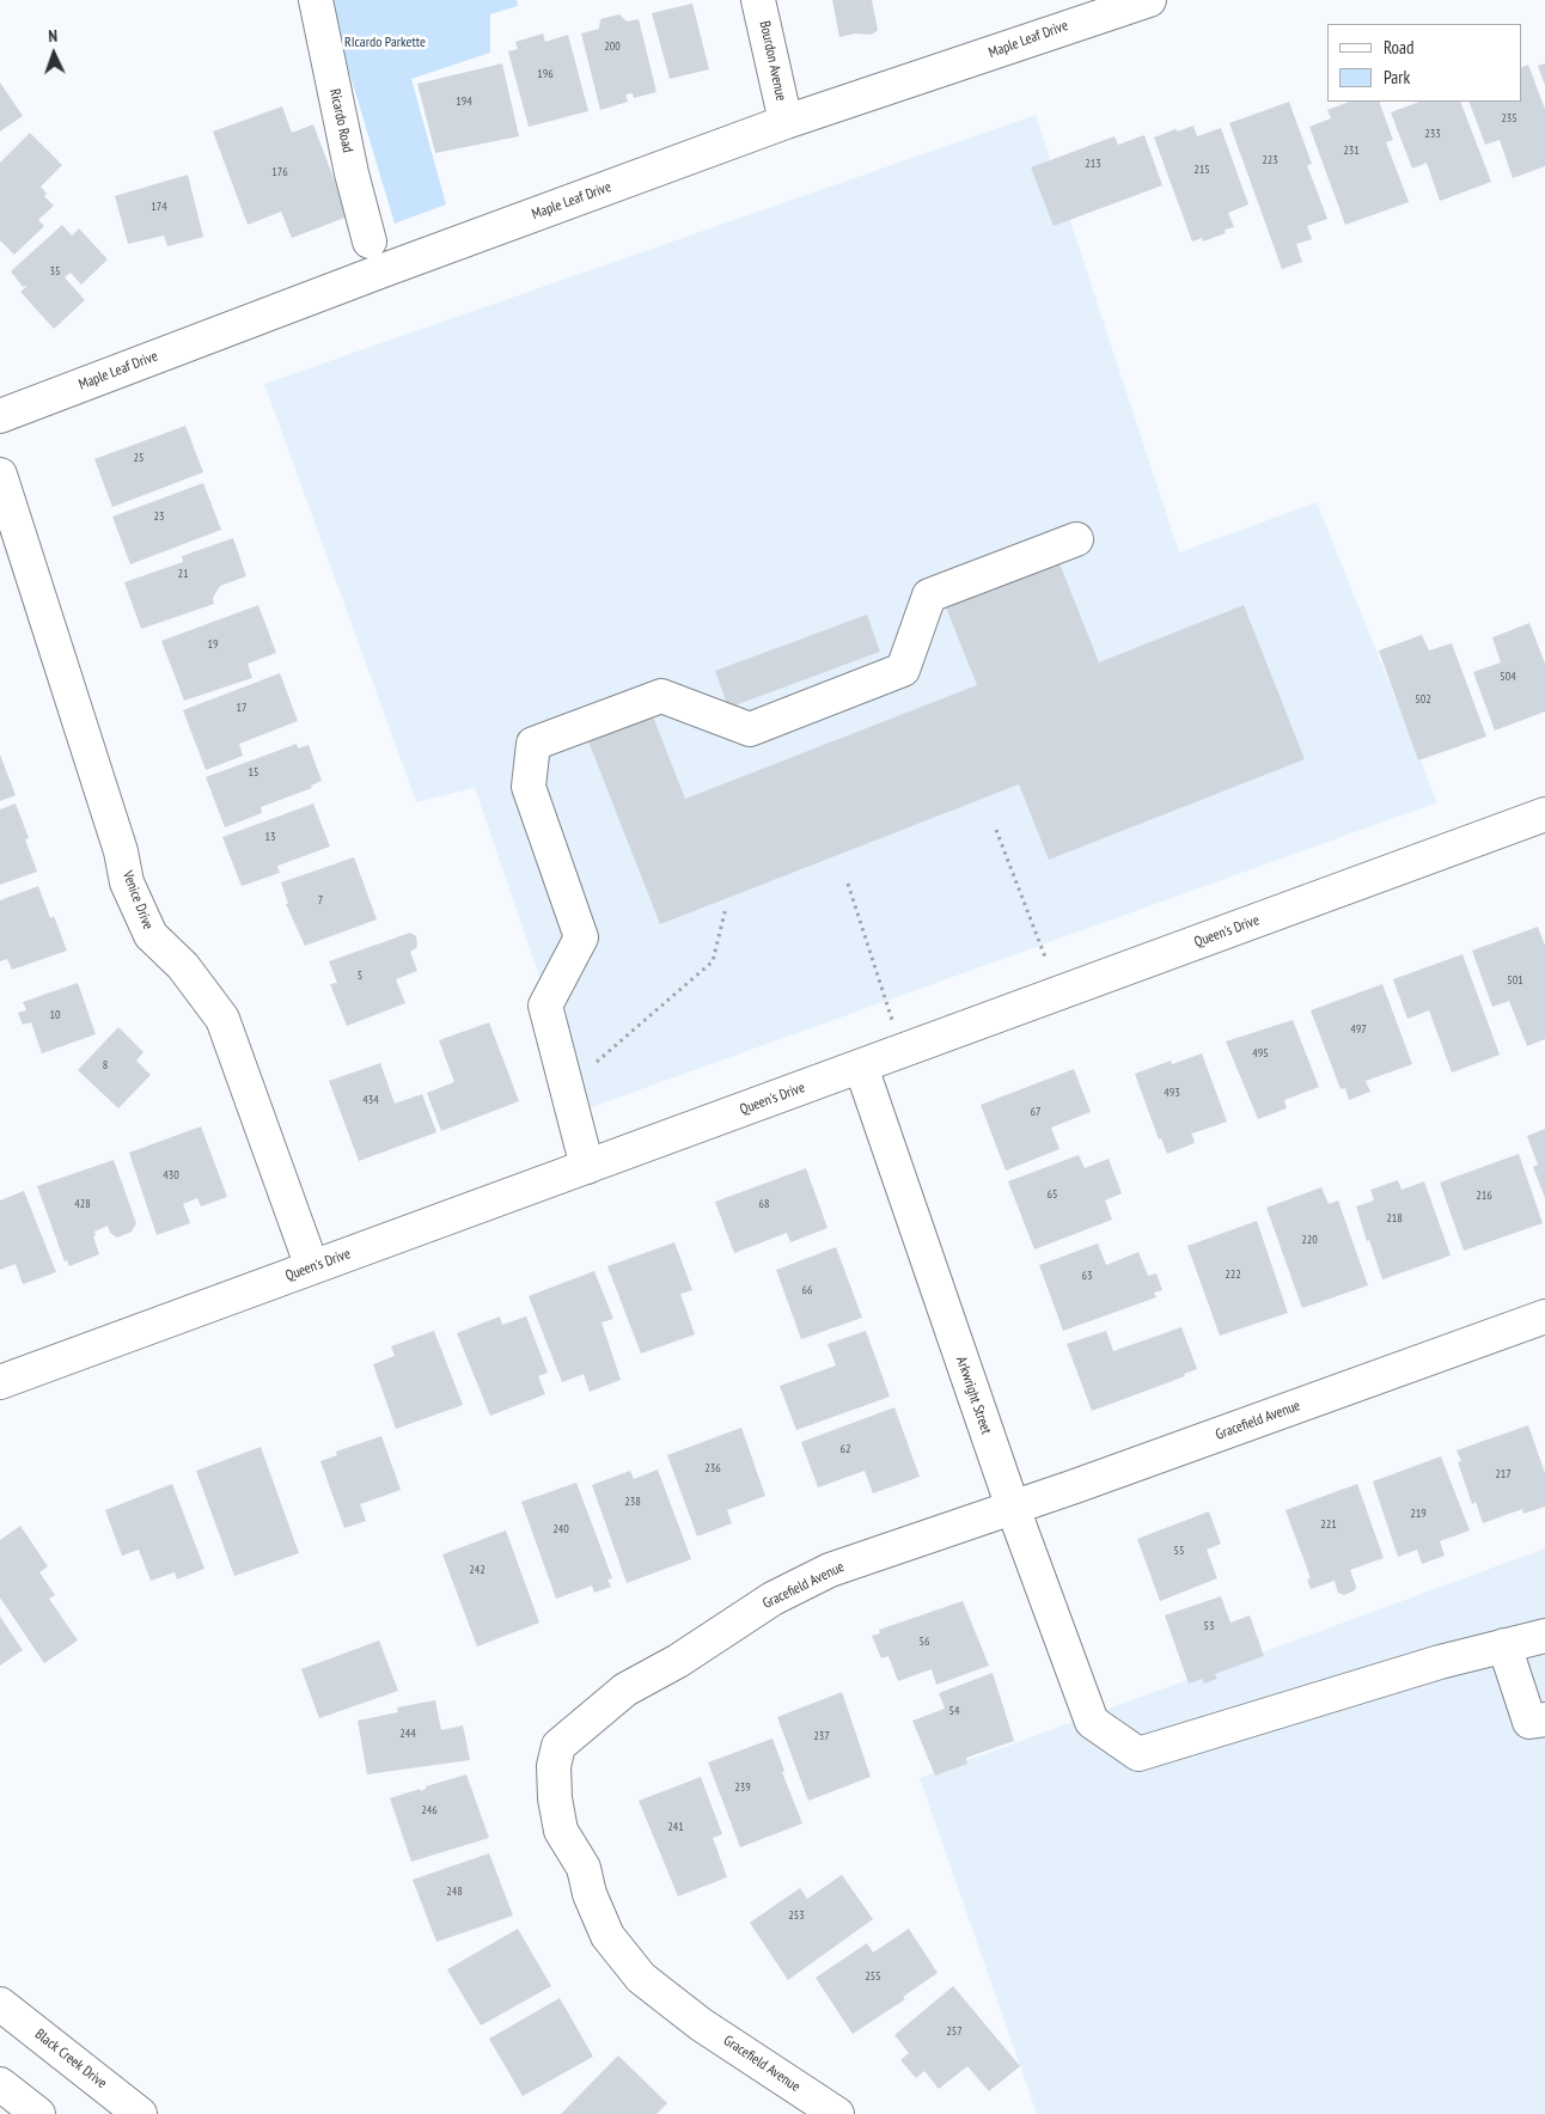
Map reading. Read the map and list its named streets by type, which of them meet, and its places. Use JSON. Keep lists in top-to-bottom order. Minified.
{"streets":{"main road":["Maple Leaf Drive","Bourdon Avenue","Ricardo Road","Venice Drive","Queen's Drive","Arkwright Street","Gracefield Avenue","Black Creek Drive"]},"crossings":[["Maple Leaf Drive","Bourdon Avenue"],["Venice Drive","Queen's Drive"],["Queen's Drive","Arkwright Street"],["Arkwright Street","Gracefield Avenue"]],"parks":["RIcardo Parkette"],"house_numbers":["200","196","194","235","233","231","223","213","215","176","174","35","25","23","21","19","504","502","17","15","13","7","5","501","10","497","495","8","493","434","67","430","65","216","428","68","218","220","222","63","66","62","236","217","238","219","221","240","55","242","53","56","54","244","237","239","246","241","248","253","255","257"],"legend":["Road","Park"],"north":"top"}
